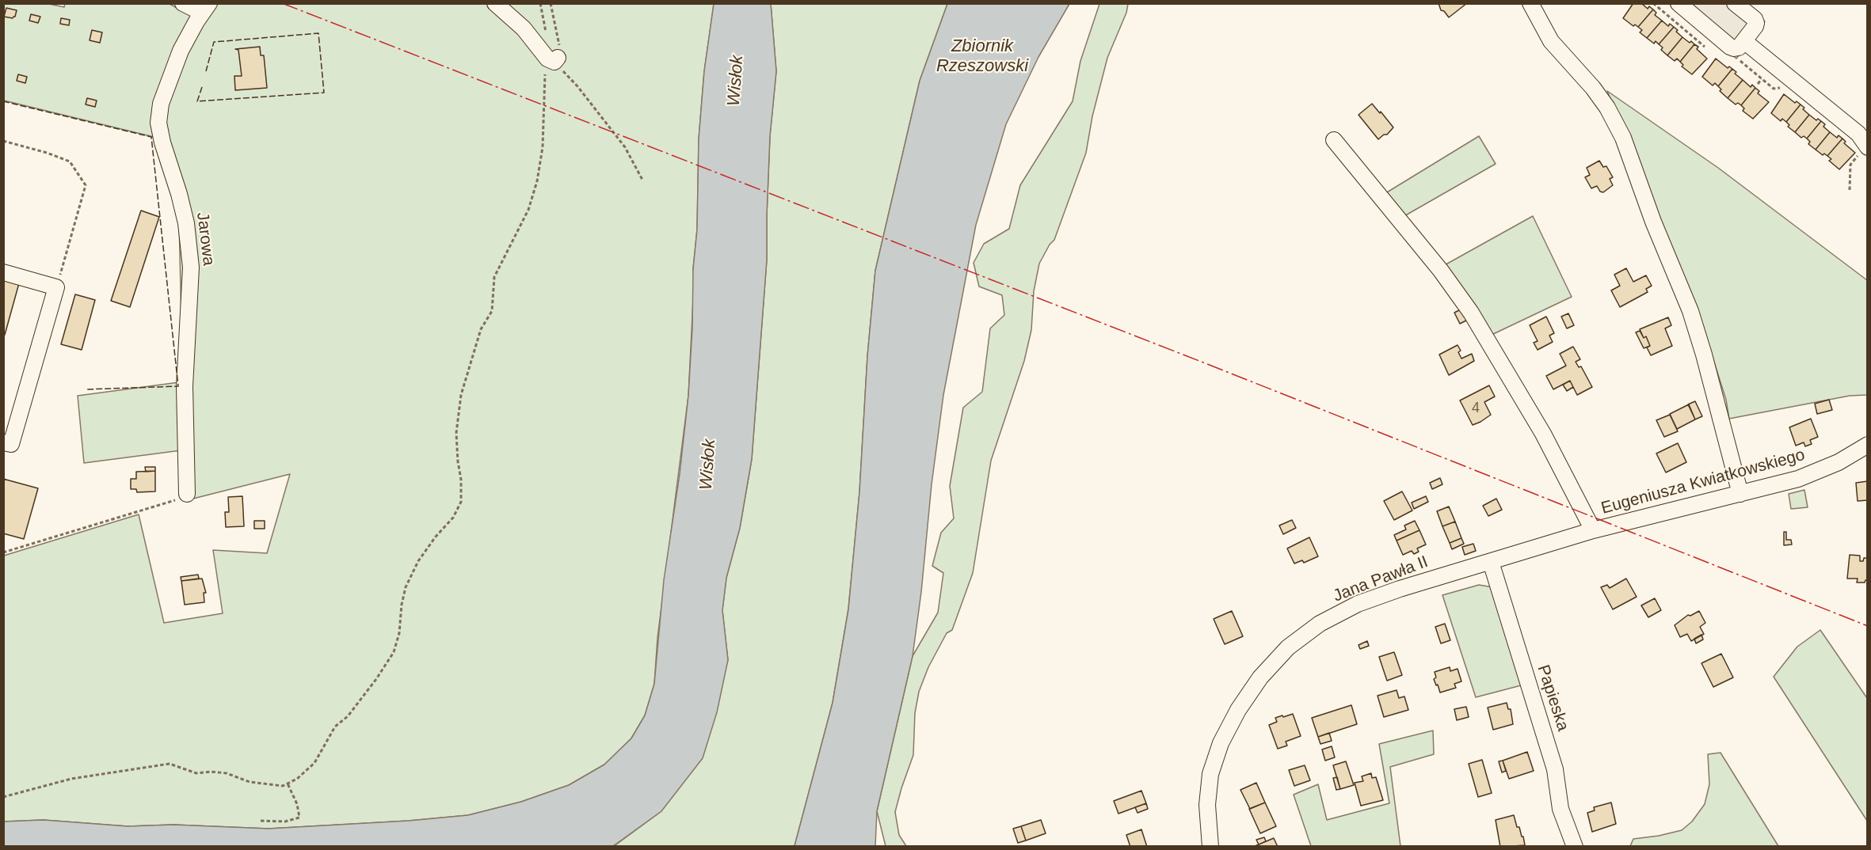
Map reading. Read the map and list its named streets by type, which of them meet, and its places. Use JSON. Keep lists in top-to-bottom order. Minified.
{"streets":{"street":["Jarowa","Eugeniusza Kwiatkowskiego","Jana Pawła II","Papieska"]},"crossings":[["Eugeniusza Kwiatkowskiego","Jana Pawła II"],["Jana Pawła II","Papieska"]],"water":["Zbiornik Rzeszowski","Wisłok"],"house_numbers":["4"]}
